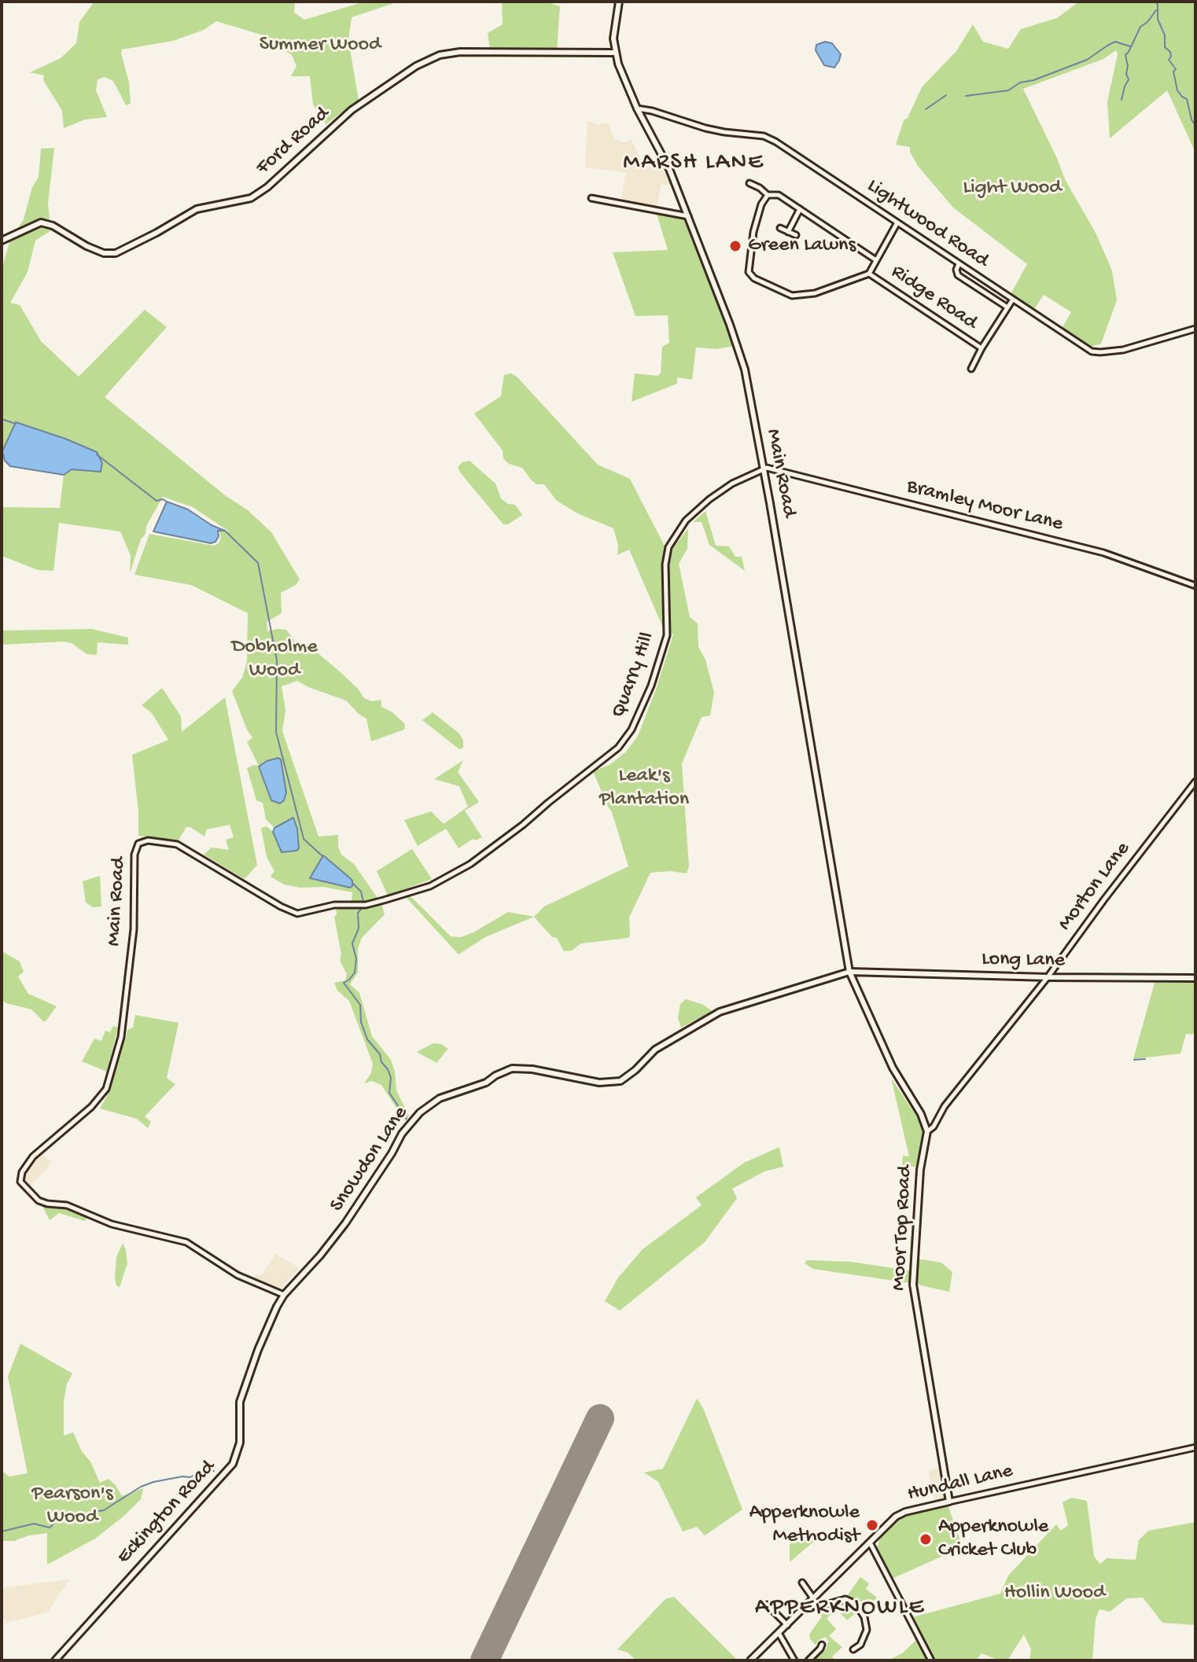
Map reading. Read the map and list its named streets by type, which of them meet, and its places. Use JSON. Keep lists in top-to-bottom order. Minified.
{"streets":{"main road":["Ford Road","Main Road","Long Lane","Snowdon Lane","Moor Top Road","Hundall Lane","Eckington Road"],"street":["Lightwood Road","Ridge Road","Bramley Moor Lane","Quarry Hill","Morton Lane"]},"crossings":[["Ford Road","Main Road"],["Lightwood Road","Main Road"],["Main Road","Bramley Moor Lane"],["Main Road","Quarry Hill"],["Main Road","Long Lane"],["Main Road","Snowdon Lane"],["Main Road","Eckington Road"],["Bramley Moor Lane","Quarry Hill"],["Morton Lane","Long Lane"],["Morton Lane","Moor Top Road"],["Long Lane","Snowdon Lane"],["Snowdon Lane","Eckington Road"],["Moor Top Road","Hundall Lane"]],"districts":["MARSH LANE","APPERKNOWLE"],"parks":["Summer Wood","Light Wood","Dobholme Wood","Leak's Plantation","Pearson's Wood","Hollin Wood"],"places":["Green Lawns","Apperknowle Methodist","Apperknowle Cricket Club"]}
